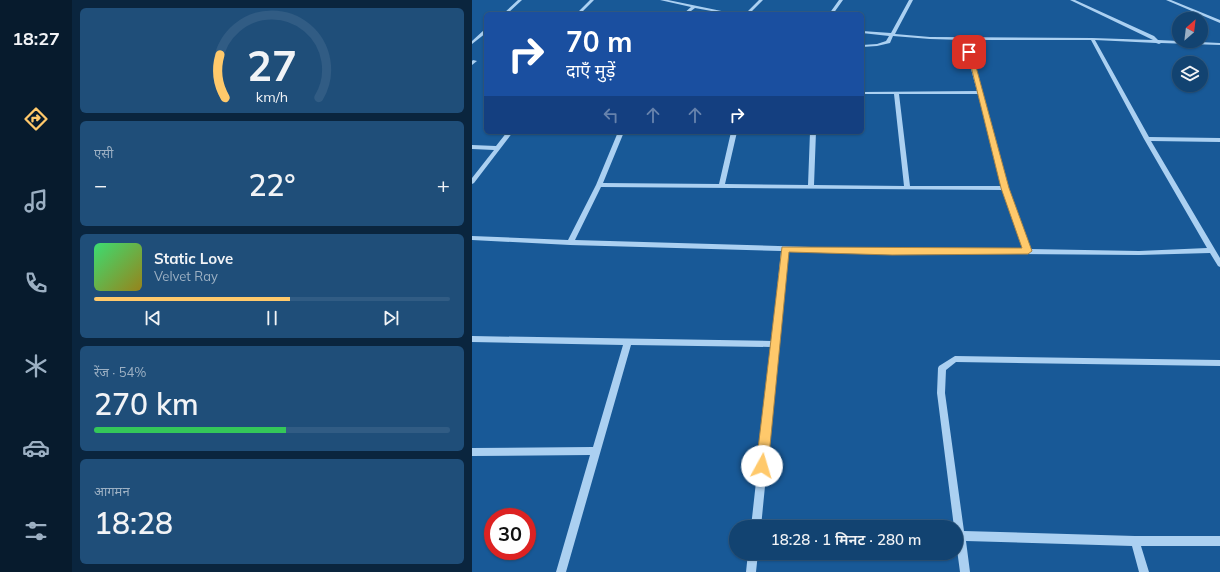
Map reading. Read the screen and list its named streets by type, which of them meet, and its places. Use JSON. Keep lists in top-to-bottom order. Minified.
{"north":"top right","page":{"tabs":"18:27","turn":["70 m","दाएँ मुड़ें"],"tile":["एसी",["रेंज · 54%","270 km"],["आगमन","18:28"]],"heat":["−","22°","+"],"song":["Static Love","Velvet Ray"],"limit":"30","trip":"18:28 · 1 मिनट · 280 m","gauge":["27","km/h"]}}
